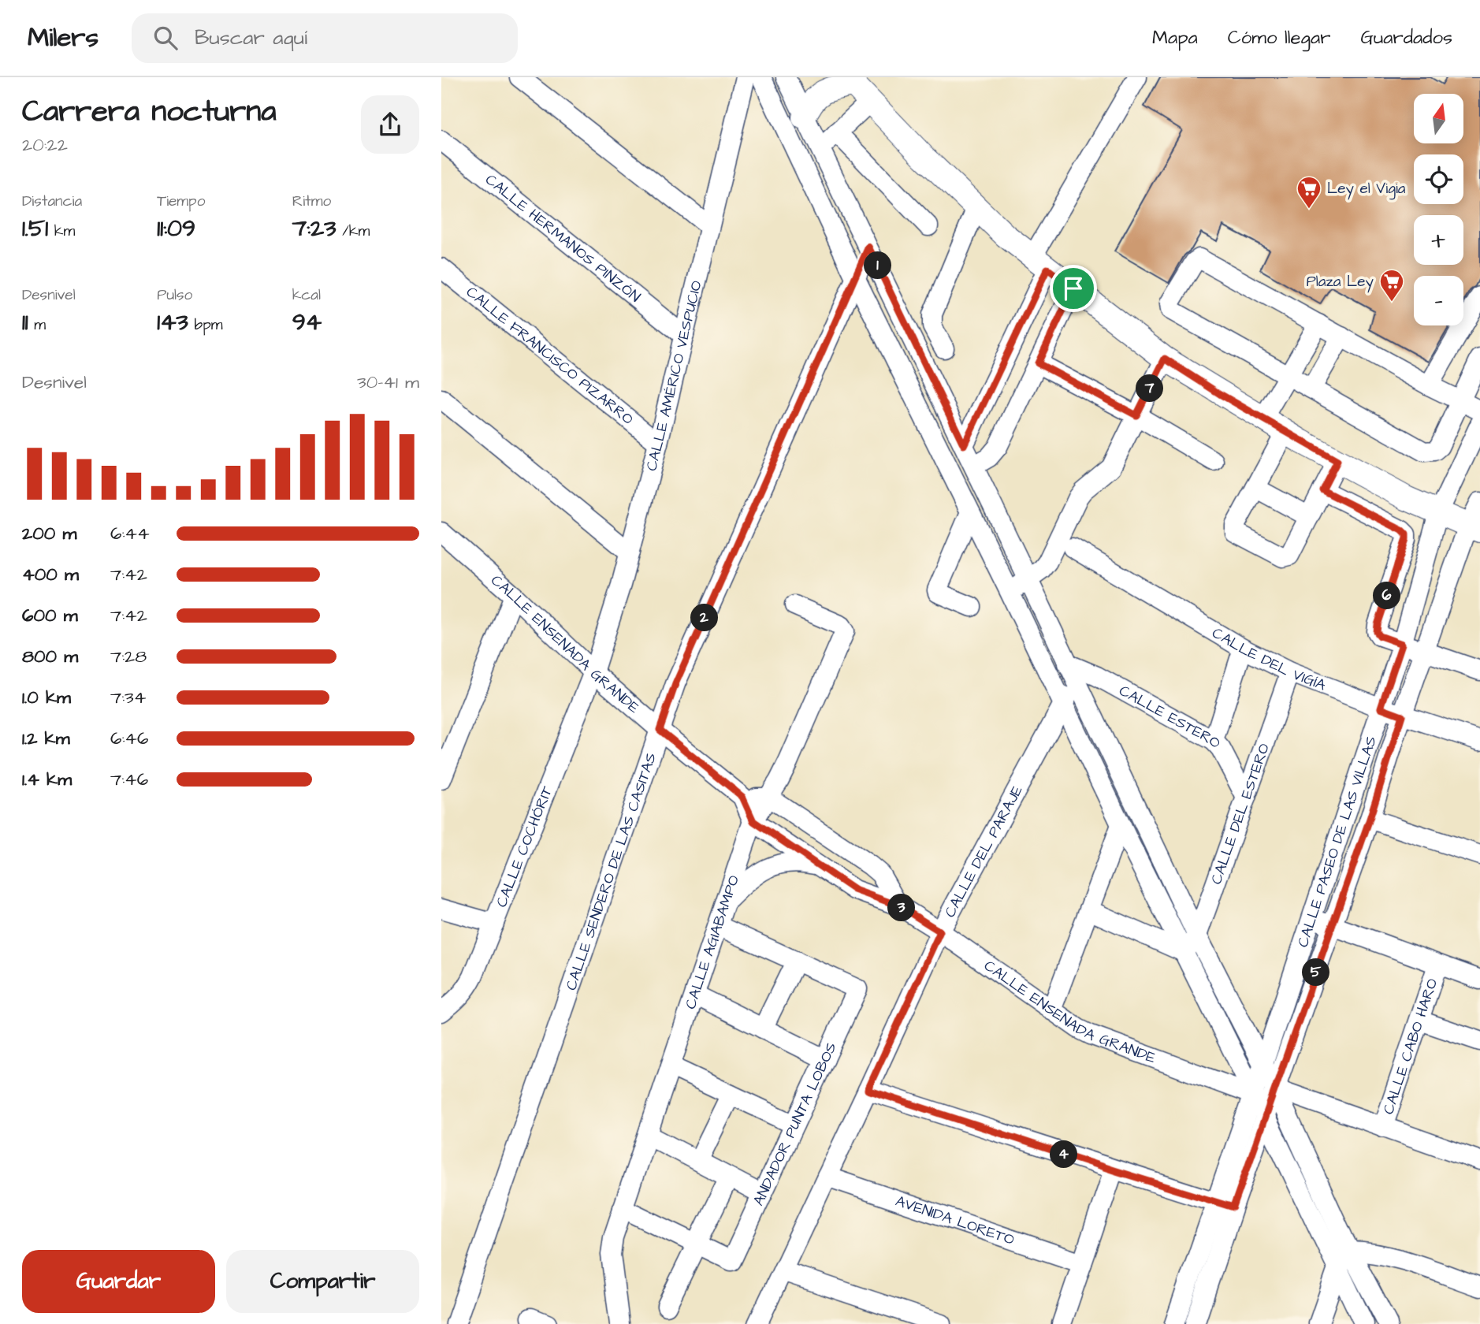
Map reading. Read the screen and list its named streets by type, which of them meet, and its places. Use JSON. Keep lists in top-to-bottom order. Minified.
{"streets":{"street":["CALLE HERMANOS PINZÓN","CALLE FRANCISCO PIZARRO","CALLE AMÉRICO VESPUCIO","CALLE ENSENADA GRANDE","CALLE DEL VIGÍA","CALLE ESTERO","CALLE DEL ESTERO","CALLE PASEO DE LAS VILLAS","CALLE COCHÓRIT","CALLE DEL PARAJE","CALLE SENDERO DE LAS CASITAS","CALLE AGIABAMPO","CALLE CABO HARO","ANDADOR PUNTA LOBOS","AVENIDA LORETO"]},"crossings":[["CALLE HERMANOS PINZÓN","CALLE AMÉRICO VESPUCIO"],["CALLE FRANCISCO PIZARRO","CALLE AMÉRICO VESPUCIO"],["CALLE AMÉRICO VESPUCIO","CALLE ENSENADA GRANDE"],["CALLE AMÉRICO VESPUCIO","CALLE COCHÓRIT"],["CALLE ENSENADA GRANDE","CALLE PASEO DE LAS VILLAS"],["CALLE ENSENADA GRANDE","CALLE COCHÓRIT"],["CALLE ENSENADA GRANDE","CALLE DEL PARAJE"],["CALLE ENSENADA GRANDE","CALLE SENDERO DE LAS CASITAS"],["CALLE ENSENADA GRANDE","CALLE AGIABAMPO"],["CALLE DEL VIGÍA","CALLE DEL ESTERO"],["CALLE DEL VIGÍA","CALLE PASEO DE LAS VILLAS"],["CALLE ESTERO","CALLE DEL ESTERO"],["CALLE DEL PARAJE","AVENIDA LORETO"]],"places":{"supermarket":["Ley el Vigia","Plaza Ley"]},"north":"top","page":{"header":"Milers","search":"Buscar aquí","nav":["Mapa","Cómo llegar","Guardados"],"heading":["Carrera nocturna","20:22"],"map_buttons":["+","−"],"stats":[["Distancia","1.51 km"],["Tiempo","11:09"],["Ritmo","7:23 /km"],["Desnivel","11 m"],["Pulso","143 bpm"],["kcal","94"]],"pins":["1","7","6","2","3","5","4"],"chart":["Desnivel","30–41 m"],"list":[{"name":"200 m","note":"6:44"},{"name":"400 m","note":"7:42"},{"name":"600 m","note":"7:42"},{"name":"800 m","note":"7:28"},{"name":"1.0 km","note":"7:34"},{"name":"1.2 km","note":"6:46"},{"name":"1.4 km","note":"7:46"}],"buttons":["Guardar","Compartir"]}}
